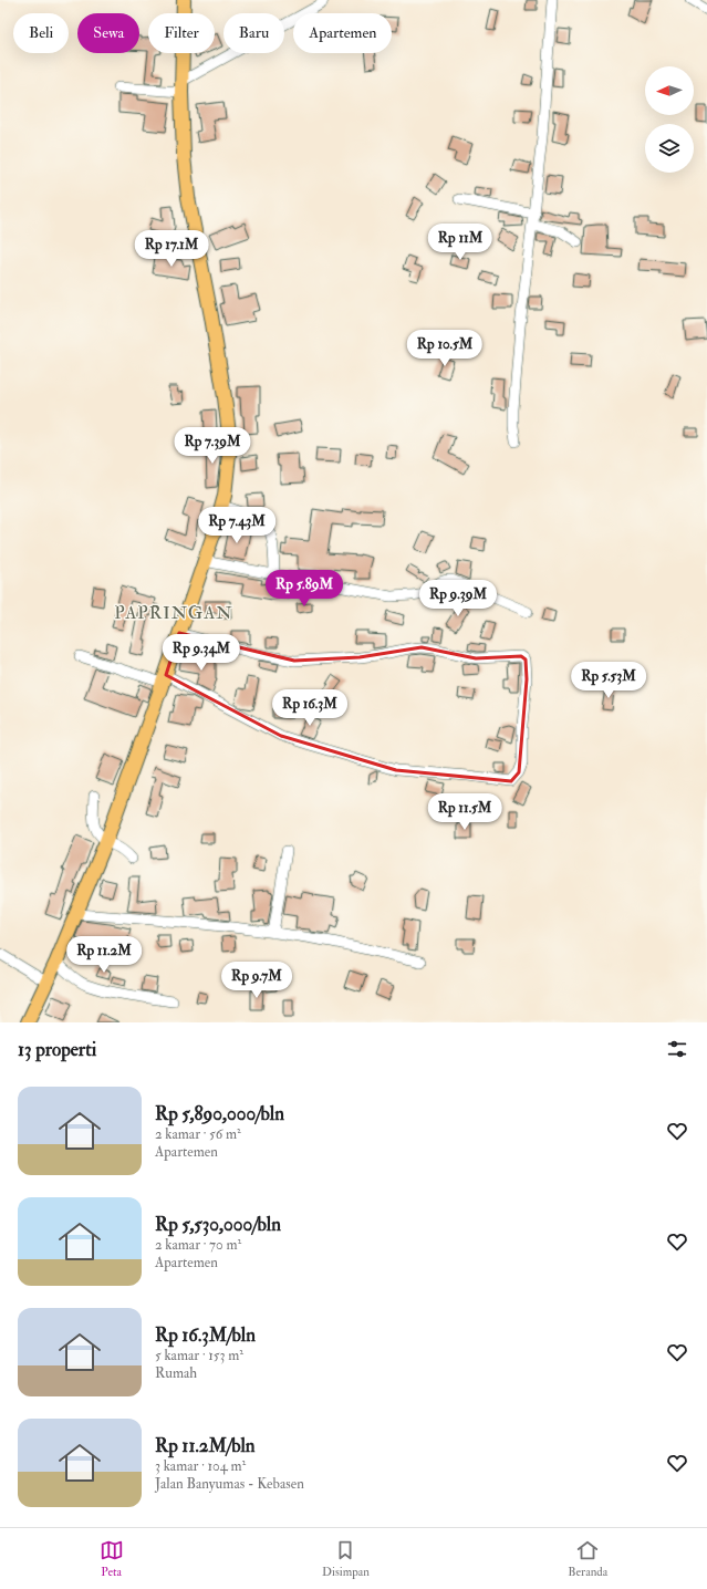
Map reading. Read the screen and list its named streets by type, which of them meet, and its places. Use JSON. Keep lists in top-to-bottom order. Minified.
{"districts":["PAPRINGAN"],"north":"left","page":{"chip":["Beli","Sewa","Filter","Baru","Apartemen"],"price":["Rp 11M","Rp 17.1M","Rp 10.5M","Rp 7.39M","Rp 7.43M","Rp 5.89M","Rp 9.39M","Rp 9.34M","Rp 5.53M","Rp 16.3M","Rp 11.5M","Rp 11.2M","Rp 9.7M"],"heading":"13 properti","list":[{"name":"Rp 5,890,000/bln","note":"2 kamar · 56 m² · Apartemen"},{"name":"Rp 5,530,000/bln","note":"2 kamar · 70 m² · Apartemen"},{"name":"Rp 16.3M/bln","note":"5 kamar · 153 m² · Rumah"},{"name":"Rp 11.2M/bln","note":"3 kamar · 104 m² · Jalan Banyumas - Kebasen"}],"tabs":["Peta","Disimpan","Beranda"]}}
